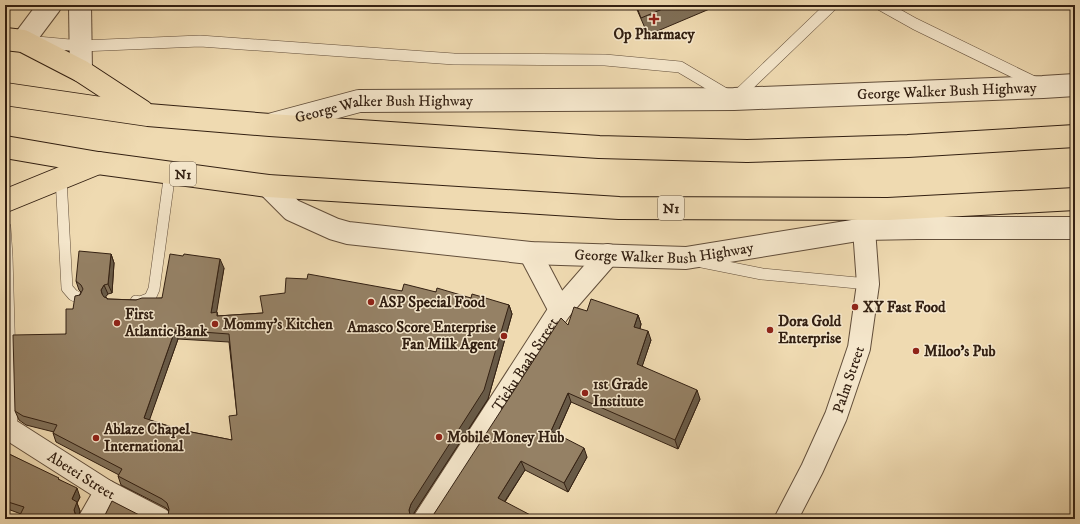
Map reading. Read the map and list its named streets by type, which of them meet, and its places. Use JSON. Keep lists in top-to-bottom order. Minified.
{"streets":{"highway":["George Walker Bush Highway","N1"],"street":["Tieku Baah Street","Palm Street","Abetei Street"]},"crossings":[["George Walker Bush Highway","N1"],["George Walker Bush Highway","Tieku Baah Street"],["George Walker Bush Highway","Palm Street"]],"places":{"health":["Op Pharmacy"],"other":["ASP Special Food","XY Fast Food","First Atlantic Bank","Mommy's Kitchen","Dora Gold Enterprise","Amasco Score Enterprise Fan Milk Agent","Miloo's Pub","1st Grade Institute","Mobile Money Hub","Ablaze Chapel International"]}}
